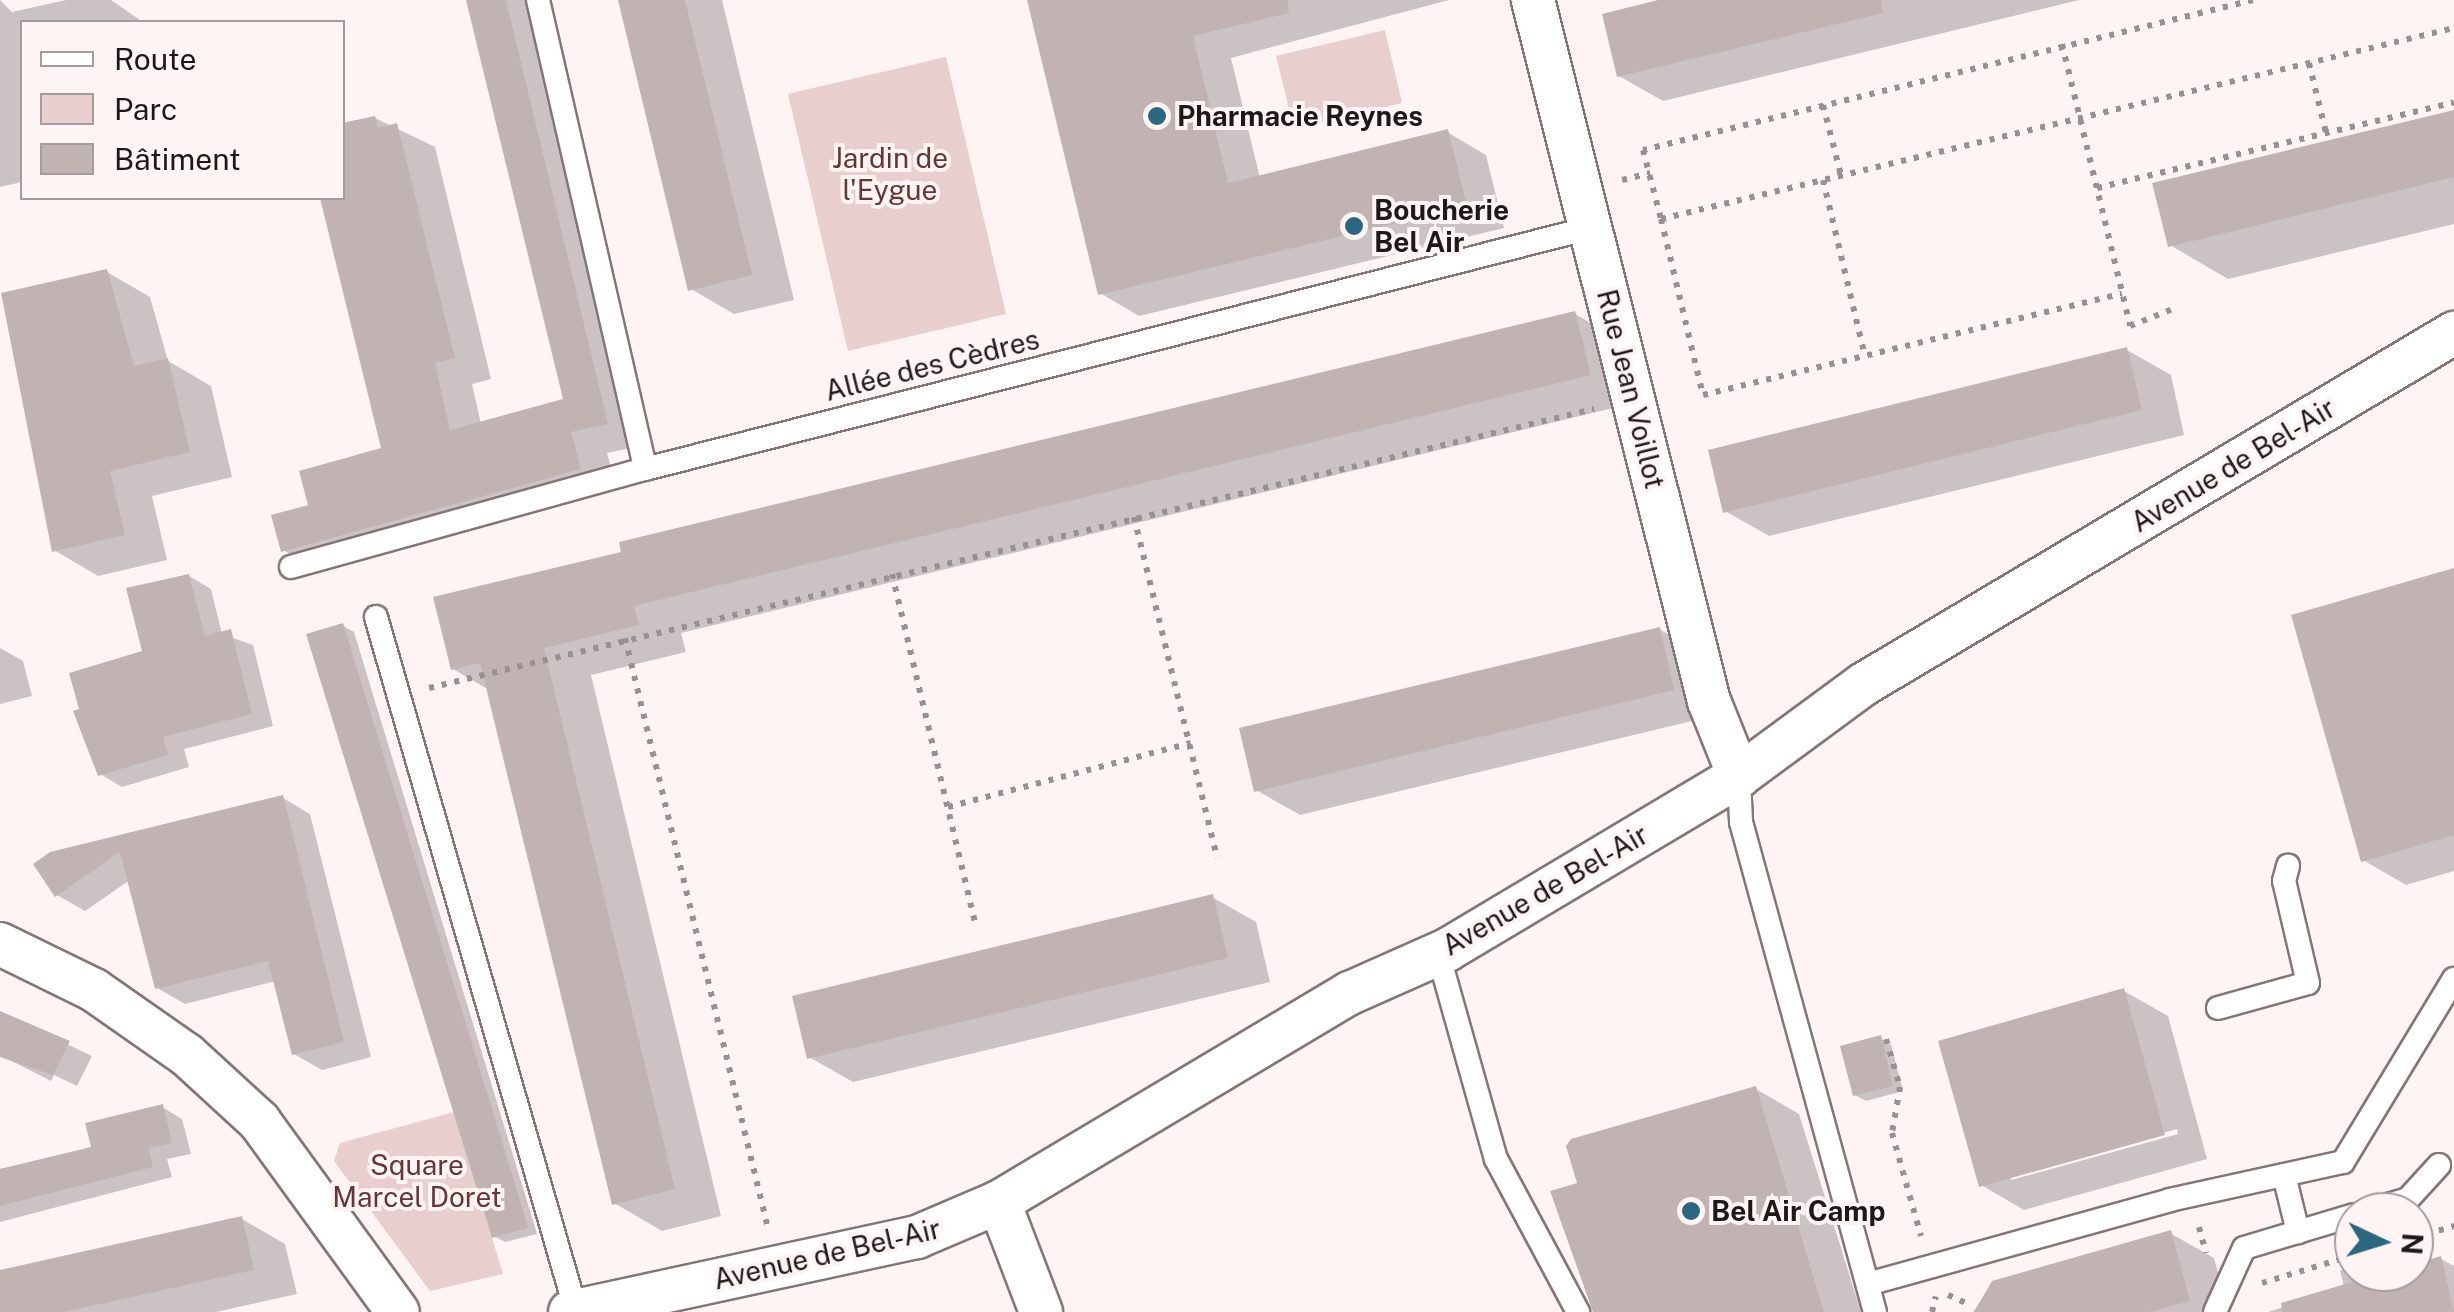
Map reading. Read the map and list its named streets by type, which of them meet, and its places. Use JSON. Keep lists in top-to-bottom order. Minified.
{"streets":{"street":["Rue Jean Voillot","Avenue de Bel-Air"],"lane":["Allée des Cèdres"]},"crossings":[["Allée des Cèdres","Rue Jean Voillot"],["Rue Jean Voillot","Avenue de Bel-Air"]],"parks":["Jardin de l'Eygue","Square Marcel Doret"],"places":["Pharmacie Reynes","Boucherie Bel Air","Bel Air Camp"],"legend":["Route","Parc","Bâtiment"],"north":"right"}
